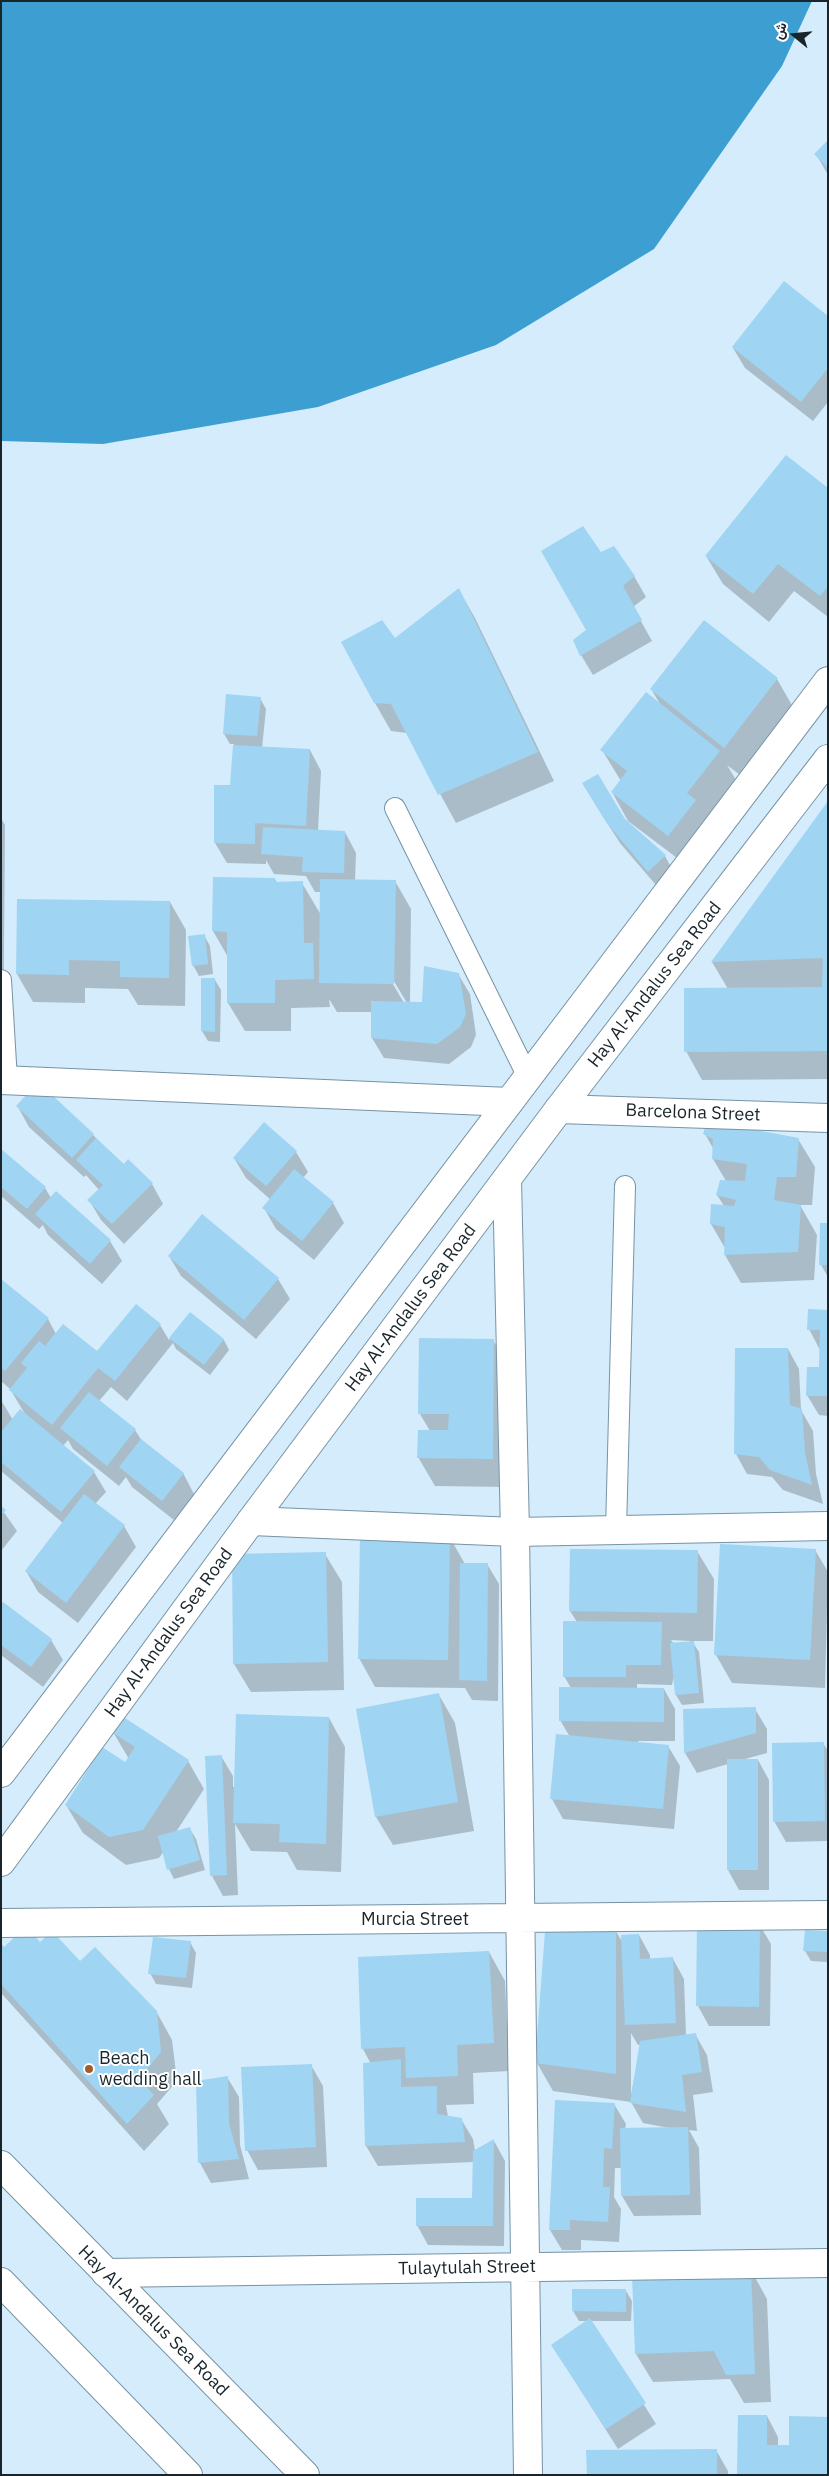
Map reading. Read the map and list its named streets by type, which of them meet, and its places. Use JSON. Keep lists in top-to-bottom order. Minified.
{"streets":{"street":["Hay Al-Andalus Sea Road","Barcelona Street","Murcia Street","Tulaytulah Street"]},"crossings":[["Hay Al-Andalus Sea Road","Barcelona Street"],["Hay Al-Andalus Sea Road","Tulaytulah Street"]],"places":["Beach wedding hall"],"north":"left"}
